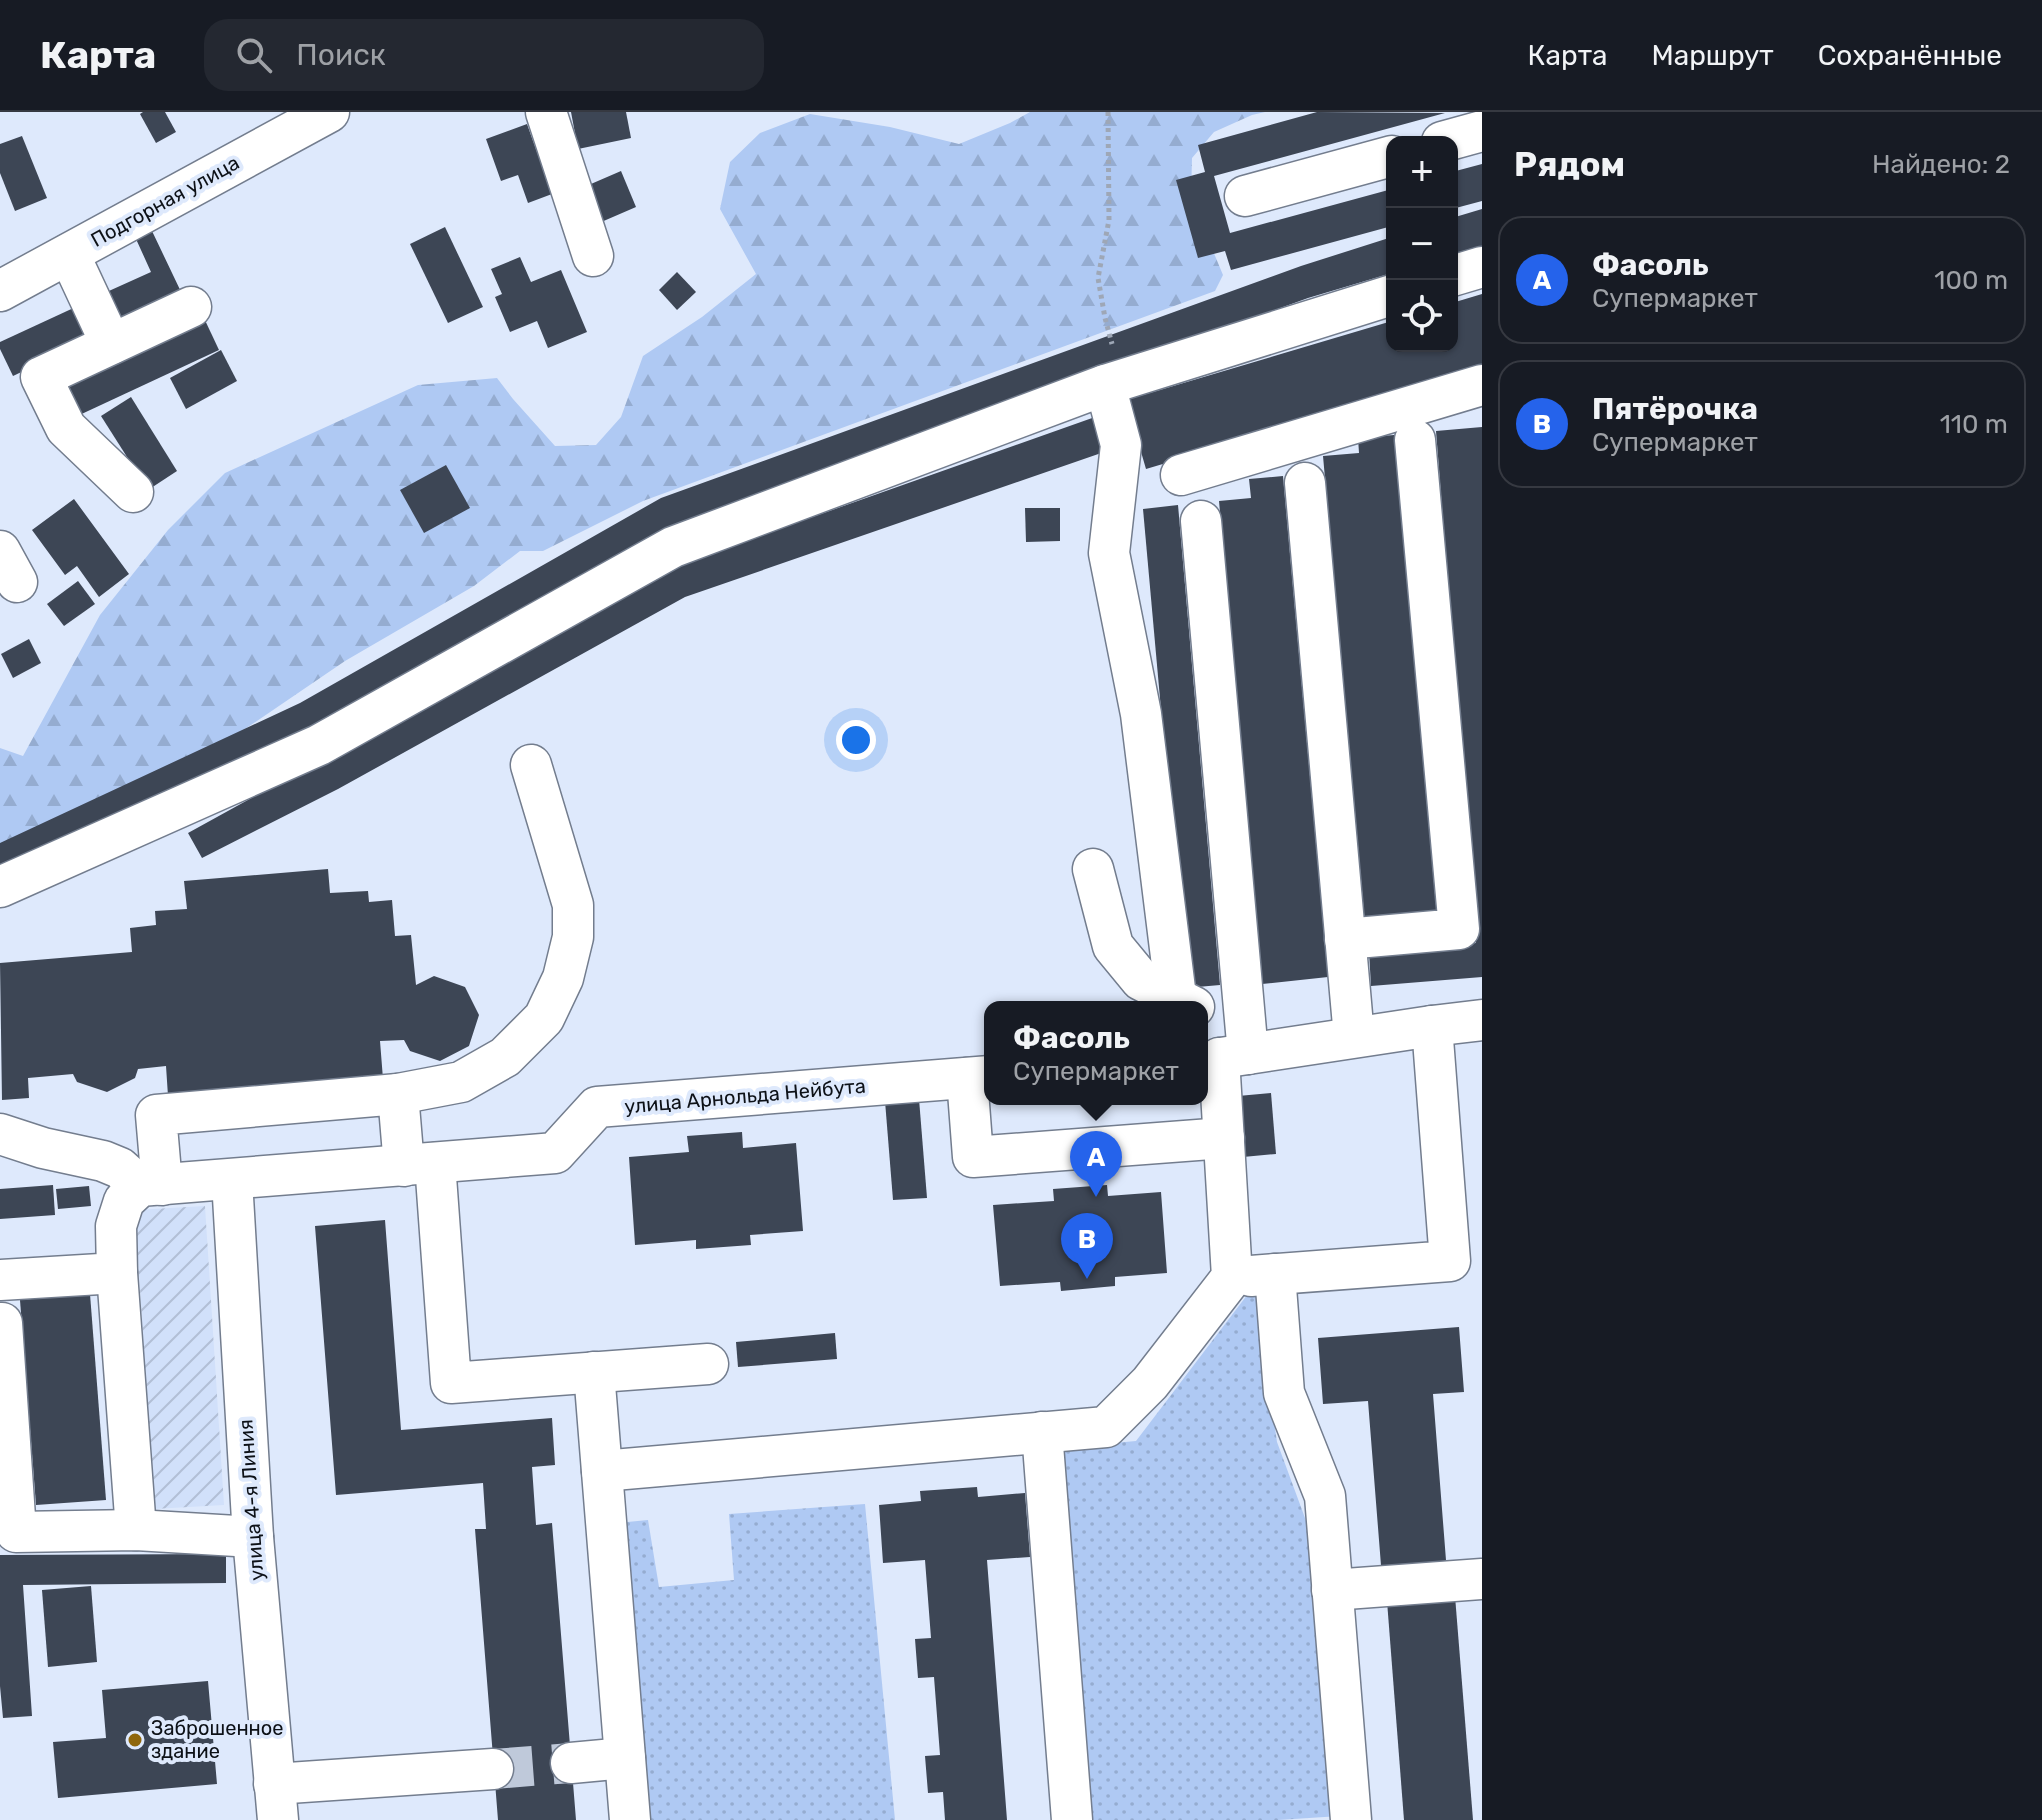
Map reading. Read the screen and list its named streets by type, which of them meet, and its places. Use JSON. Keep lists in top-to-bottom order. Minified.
{"streets":{"street":["Подгорная улица","улица Арнольда Нейбута","улица 4-я Линия"]},"crossings":[["улица Арнольда Нейбута","улица 4-я Линия"]],"places":["Заброшенное здание"],"page":{"header":"Карта","search":"Поиск","nav":["Карта","Маршрут","Сохранённые"],"heading":["Рядом","Найдено: 2"],"map_buttons":["+","−"],"list":[{"mark":"A","name":"Фасоль","note":"Супермаркет","value":"100 m"},{"mark":"B","name":"Пятёрочка","note":"Супермаркет","value":"110 m"}],"popup":["Фасоль","Супермаркет"],"pins":["A","B"]}}
